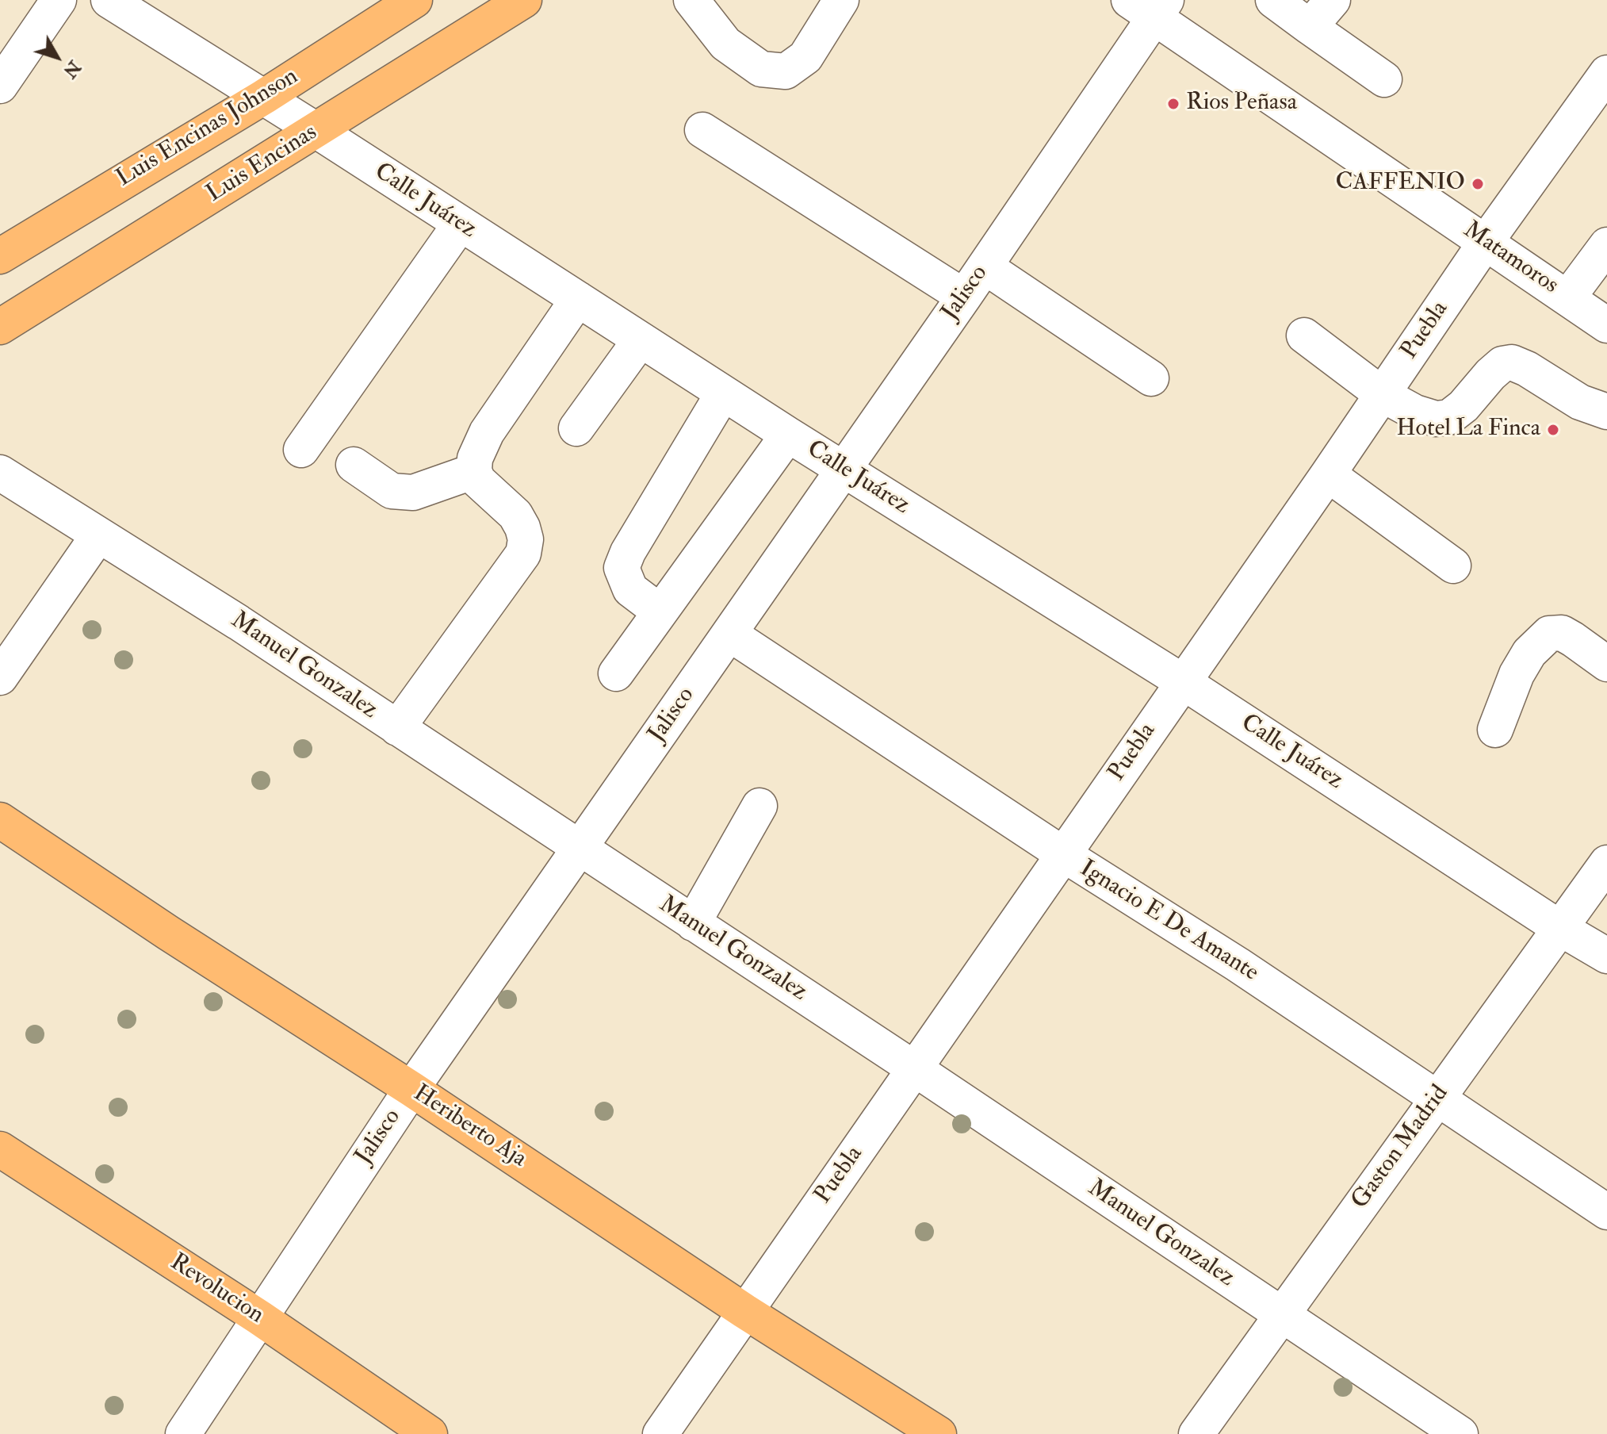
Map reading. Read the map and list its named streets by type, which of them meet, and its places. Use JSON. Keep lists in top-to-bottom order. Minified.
{"streets":{"main road":["Luis Encinas Johnson","Luis Encinas","Heriberto Aja","Revolucion"],"street":["Calle Juárez","Matamoros","Jalisco","Puebla","Manuel Gonzalez","Ignacio E De Amante","Gaston Madrid"]},"crossings":[["Luis Encinas Johnson","Calle Juárez"],["Luis Encinas","Calle Juárez"],["Calle Juárez","Jalisco"],["Calle Juárez","Puebla"],["Calle Juárez","Gaston Madrid"],["Matamoros","Jalisco"],["Matamoros","Puebla"],["Jalisco","Manuel Gonzalez"],["Jalisco","Ignacio E De Amante"],["Jalisco","Heriberto Aja"],["Jalisco","Revolucion"],["Puebla","Manuel Gonzalez"],["Puebla","Ignacio E De Amante"],["Puebla","Heriberto Aja"],["Manuel Gonzalez","Gaston Madrid"],["Ignacio E De Amante","Gaston Madrid"]],"places":["Rios Peñasa","CAFFENIO","Hotel La Finca"],"north":"bottom right"}
